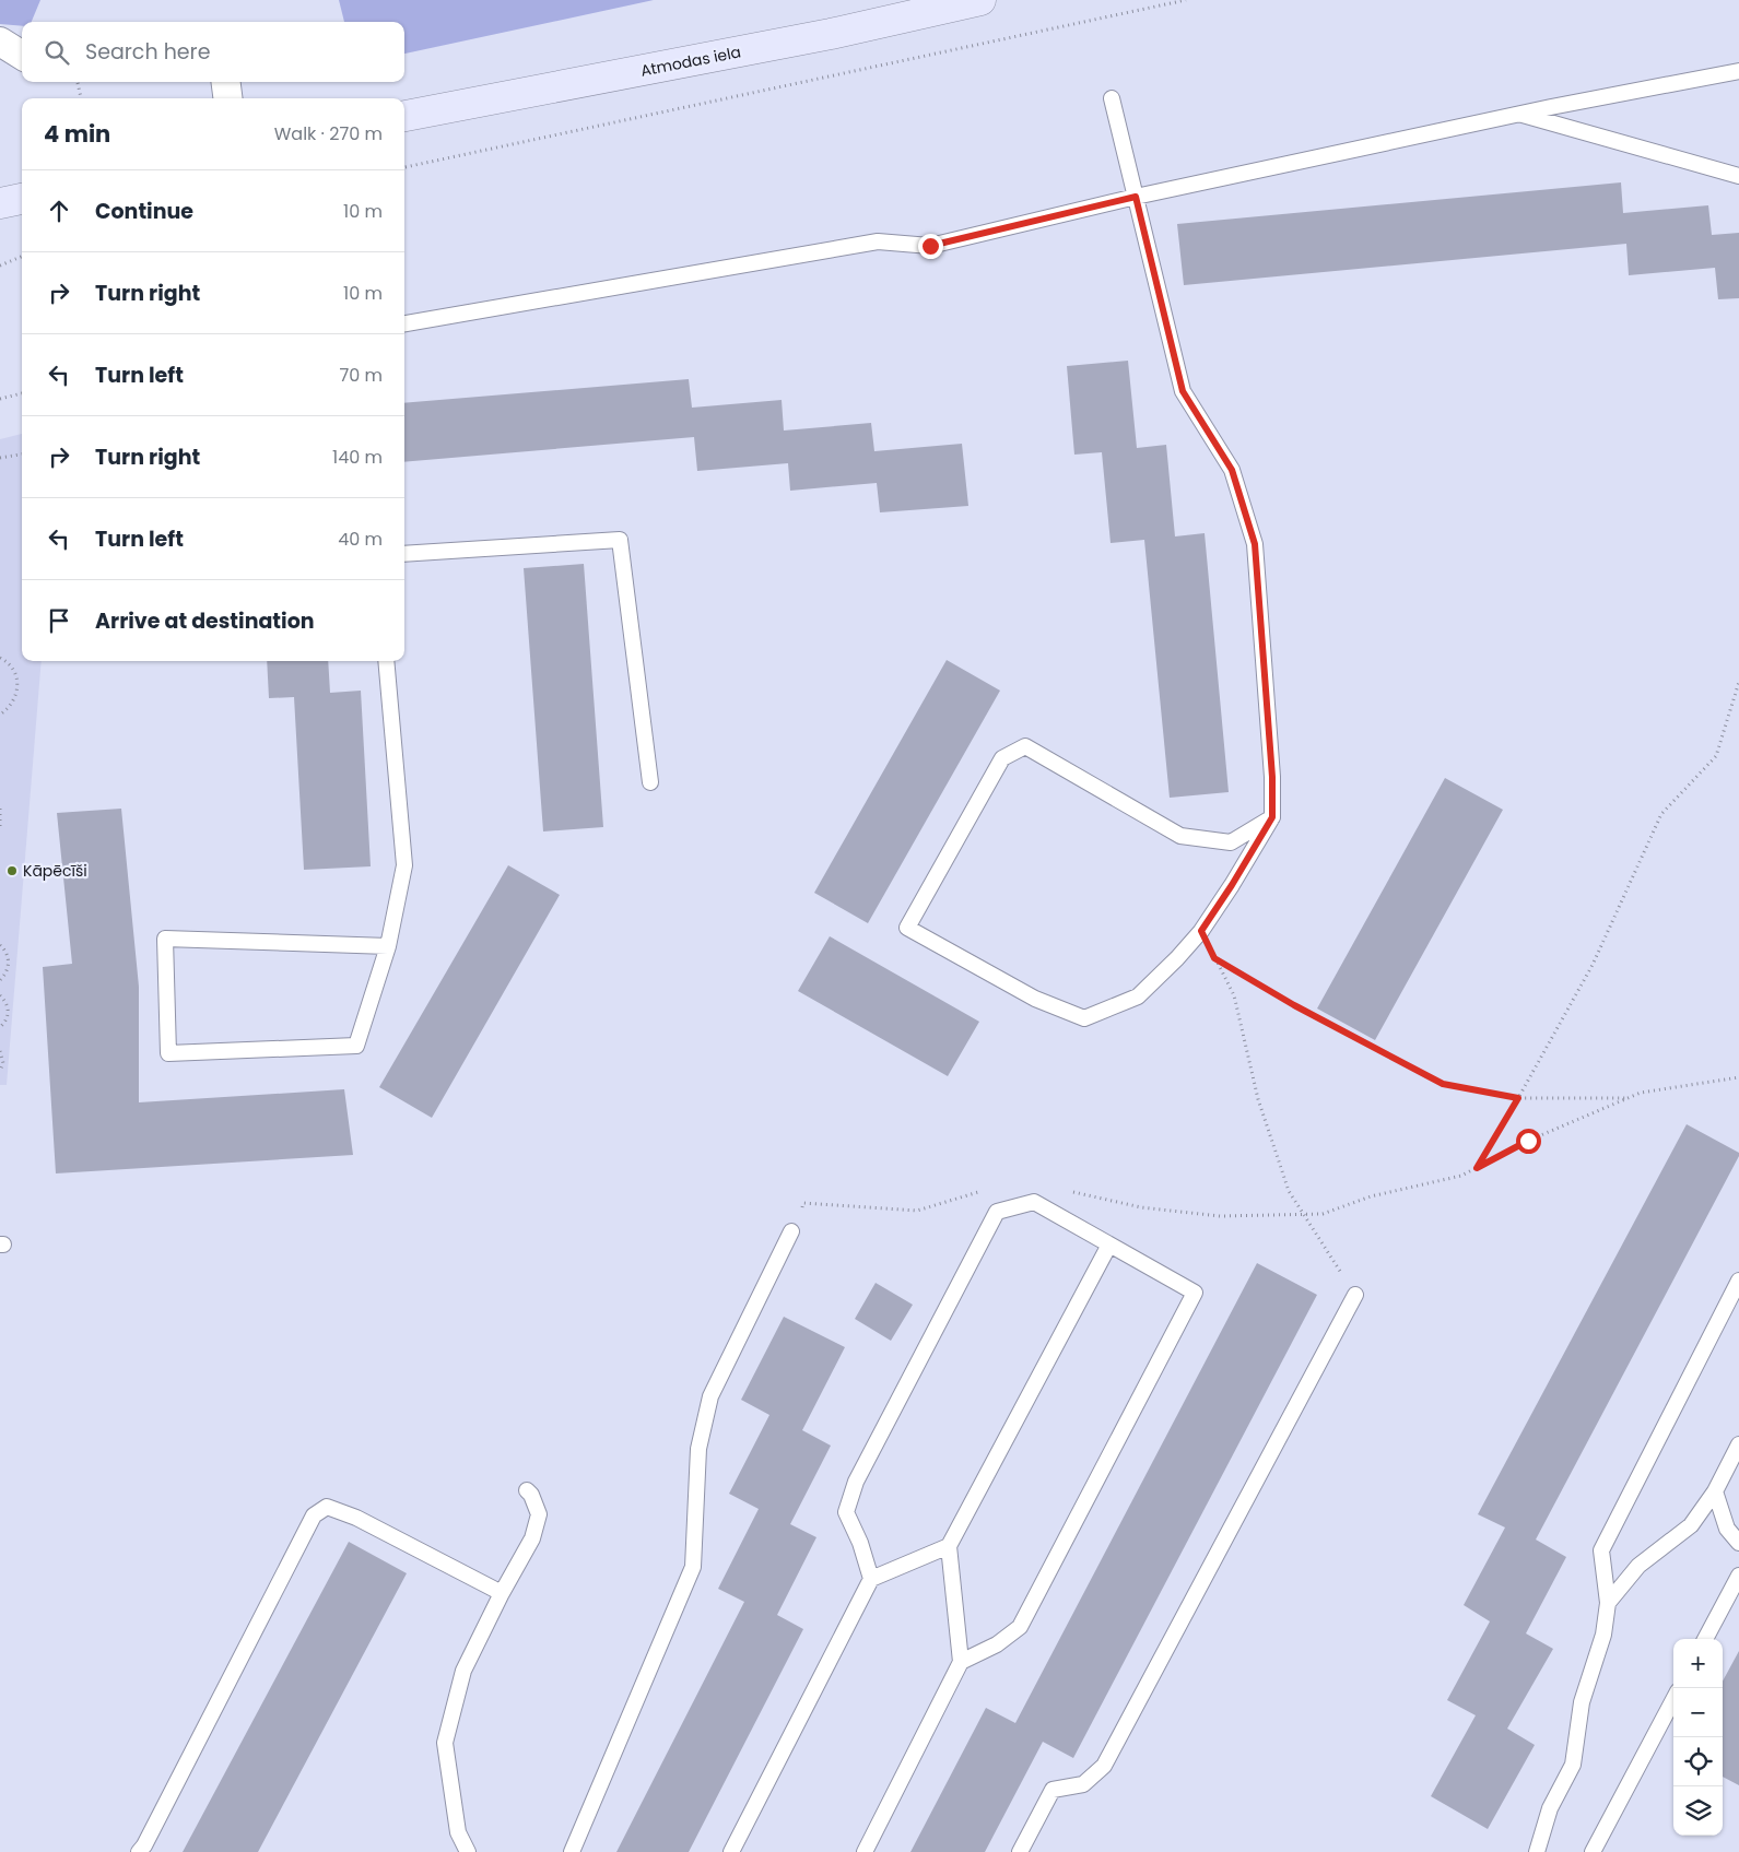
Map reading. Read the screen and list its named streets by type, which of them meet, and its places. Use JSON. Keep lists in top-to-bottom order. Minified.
{"streets":{"main road":["Atmodas iela"]},"places":["Kāpēcīši"],"page":{"search":"Search here","heading":["4 min","Walk · 270 m"],"list":[["Continue","10 m"],["Turn right","10 m"],["Turn left","70 m"],["Turn right","140 m"],["Turn left","40 m"],"Arrive at destination"],"map_buttons":["+","−"]}}
